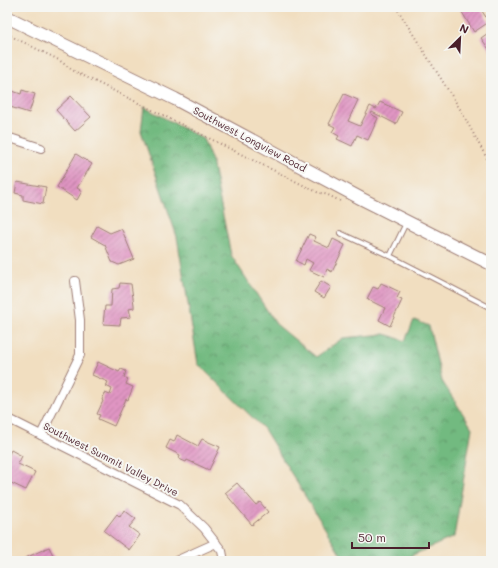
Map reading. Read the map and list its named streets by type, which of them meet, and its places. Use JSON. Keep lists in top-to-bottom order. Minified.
{"streets":{"street":["Southwest Longview Road","Southwest Summit Valley Drive"]},"scale_bar":"50 m","north":"top right"}
